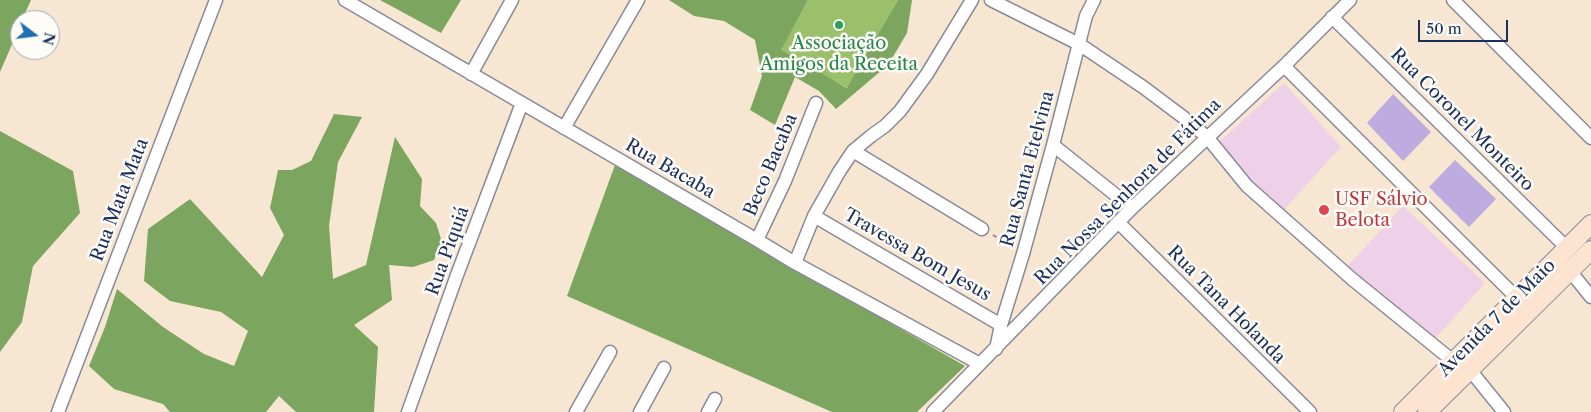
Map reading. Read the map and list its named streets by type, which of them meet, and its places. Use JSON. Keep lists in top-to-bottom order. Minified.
{"streets":{"main road":["Avenida 7 de Maio"],"street":["Rua Coronel Monteiro","Beco Bacaba","Rua Bacaba","Rua Santa Etelvina","Rua Nossa Senhora de Fátima","Rua Mata Mata","Rua Piquiá","Travessa Bom Jesus","Rua Tana Holanda"]},"crossings":[["Rua Coronel Monteiro","Rua Nossa Senhora de Fátima"],["Rua Coronel Monteiro","Avenida 7 de Maio"],["Beco Bacaba","Rua Bacaba"],["Rua Bacaba","Rua Nossa Senhora de Fátima"],["Rua Bacaba","Rua Piquiá"],["Rua Santa Etelvina","Rua Nossa Senhora de Fátima"],["Rua Santa Etelvina","Travessa Bom Jesus"],["Rua Nossa Senhora de Fátima","Rua Tana Holanda"]],"places":["Associação Amigos da Receita","USF Sálvio Belota"],"scale_bar":"50 m","north":"right"}
